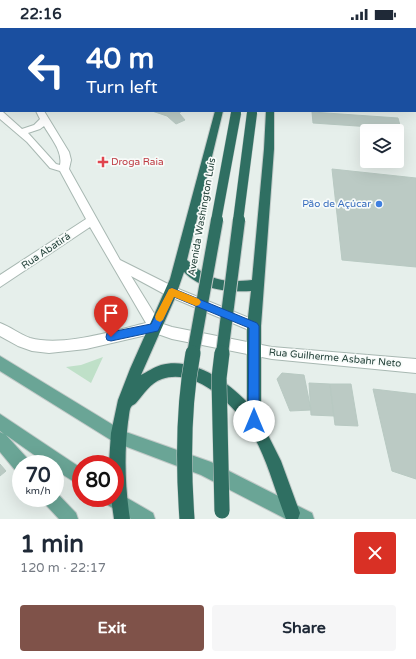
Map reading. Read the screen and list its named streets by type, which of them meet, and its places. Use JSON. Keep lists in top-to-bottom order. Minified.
{"streets":{"highway":["Avenida Washington Luís"],"street":["Rua Abatirá","Rua Guilherme Asbahr Neto"]},"places":{"health":["Droga Raia"],"other":["Pão de Açúcar"]},"page":{"status":"22:16","turn":["40 m","Turn left"],"speed":"70 km/h","limit":"80","heading":["1 min","120 m · 22:17"],"buttons":["Exit","Share"]}}
